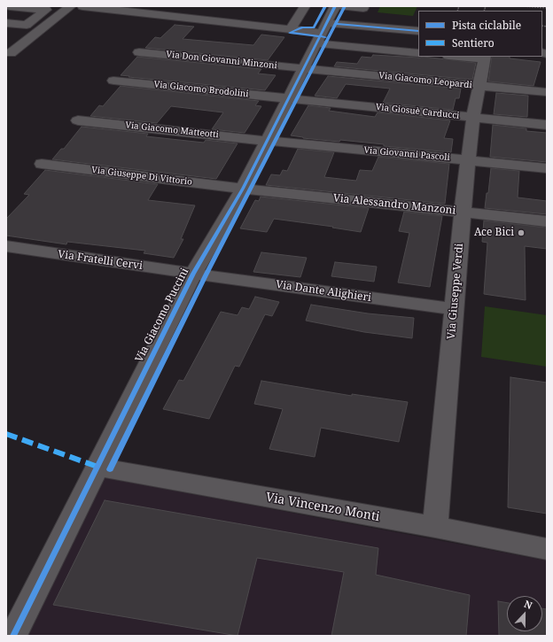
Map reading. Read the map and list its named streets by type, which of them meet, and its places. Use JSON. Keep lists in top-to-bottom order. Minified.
{"streets":{"street":["Via Don Giovanni Minzoni","Via Giacomo Leopardi","Via Giacomo Brodolini","Via Giosuè Carducci","Via Giacomo Matteotti","Via Giovanni Pascoli","Via Giuseppe Di Vittorio","Via Alessandro Manzoni","Via Fratelli Cervi","Via Dante Alighieri","Via Giuseppe Verdi","Via Giacomo Puccini","Via Vincenzo Monti"]},"crossings":[["Via Don Giovanni Minzoni","Via Giacomo Leopardi"],["Via Don Giovanni Minzoni","Via Giacomo Puccini"],["Via Giacomo Leopardi","Via Giuseppe Verdi"],["Via Giacomo Leopardi","Via Giacomo Puccini"],["Via Giacomo Brodolini","Via Giosuè Carducci"],["Via Giacomo Brodolini","Via Giacomo Puccini"],["Via Giosuè Carducci","Via Giuseppe Verdi"],["Via Giosuè Carducci","Via Giacomo Puccini"],["Via Giacomo Matteotti","Via Giovanni Pascoli"],["Via Giacomo Matteotti","Via Giacomo Puccini"],["Via Giovanni Pascoli","Via Giuseppe Verdi"],["Via Giovanni Pascoli","Via Giacomo Puccini"],["Via Giuseppe Di Vittorio","Via Alessandro Manzoni"],["Via Giuseppe Di Vittorio","Via Giacomo Puccini"],["Via Alessandro Manzoni","Via Giuseppe Verdi"],["Via Alessandro Manzoni","Via Giacomo Puccini"],["Via Fratelli Cervi","Via Dante Alighieri"],["Via Fratelli Cervi","Via Giacomo Puccini"],["Via Dante Alighieri","Via Giuseppe Verdi"],["Via Dante Alighieri","Via Giacomo Puccini"],["Via Giuseppe Verdi","Via Vincenzo Monti"],["Via Giacomo Puccini","Via Vincenzo Monti"]],"places":["Ace Bici"],"legend":["Pista ciclabile","Sentiero"],"north":"top"}
